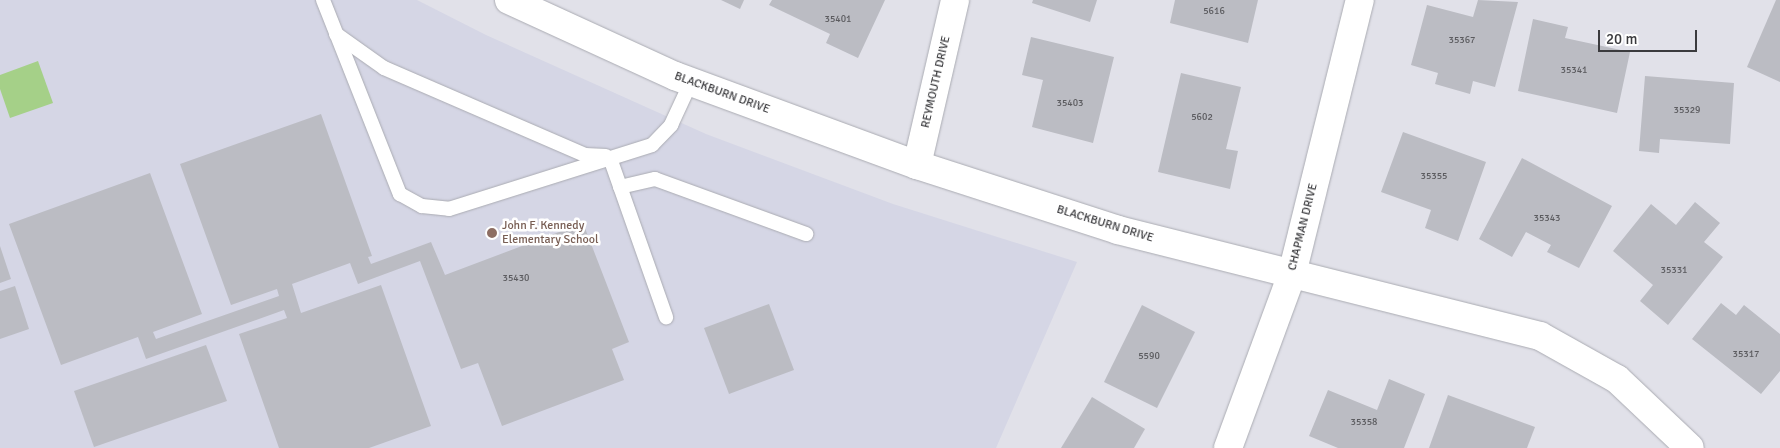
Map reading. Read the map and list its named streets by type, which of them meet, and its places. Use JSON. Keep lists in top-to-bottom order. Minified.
{"streets":{"street":["REYMOUTH DRIVE","BLACKBURN DRIVE","CHAPMAN DRIVE"]},"crossings":[["REYMOUTH DRIVE","BLACKBURN DRIVE"],["BLACKBURN DRIVE","CHAPMAN DRIVE"]],"places":["John F. Kennedy Elementary School"],"house_numbers":["5616","35401","35367","35341","35403","35329","5602","35355","35343","35331","35430","35317","5590","35358"],"scale_bar":"20 m"}
